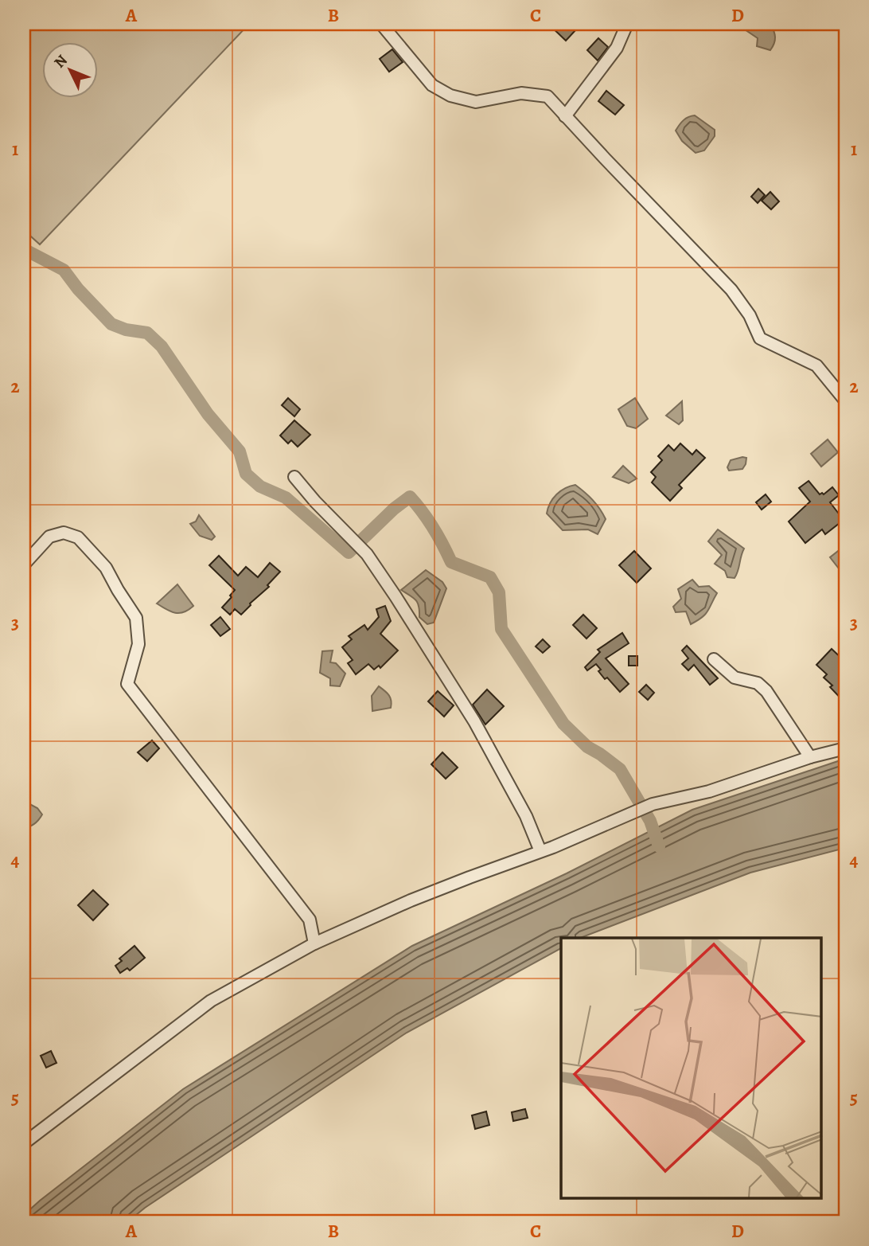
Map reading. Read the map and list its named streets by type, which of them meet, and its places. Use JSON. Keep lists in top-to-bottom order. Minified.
{"north":"top left","grid":{"columns":["A","B","C","D"],"rows":["1","2","3","4","5"]}}
